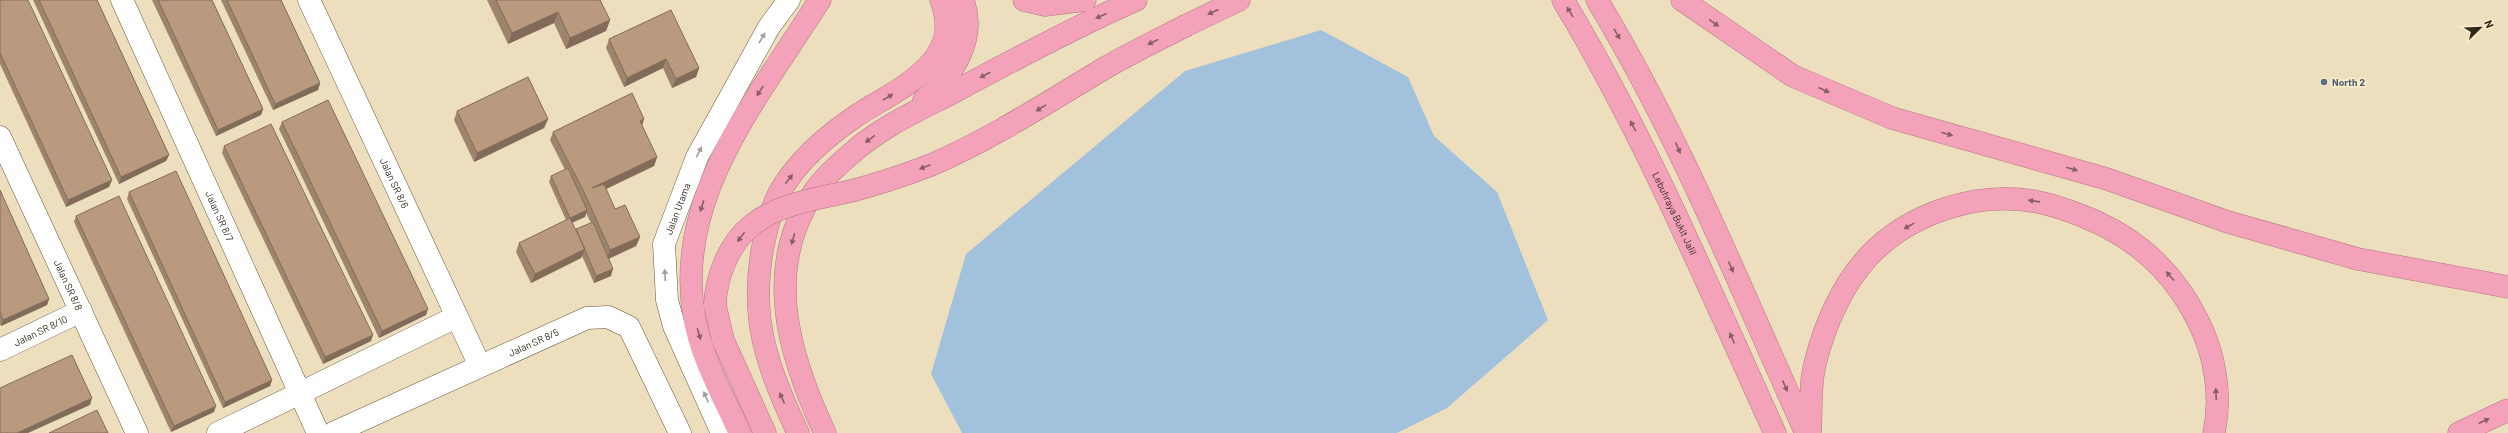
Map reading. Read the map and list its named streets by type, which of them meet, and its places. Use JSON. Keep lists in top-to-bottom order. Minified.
{"streets":{"highway":["Lebuhraya Bukit Jalil"],"street":["Jalan SR 8/6","Jalan Utama","Jalan SR 8/7","Jalan SR 8/8","Jalan SR 8/10","Jalan SR 8/5"]},"crossings":[["Jalan SR 8/6","Jalan SR 8/5"],["Jalan SR 8/8","Jalan SR 8/10"]],"one_way":["Jalan Utama"],"places":["North 2"],"north":"top right"}
